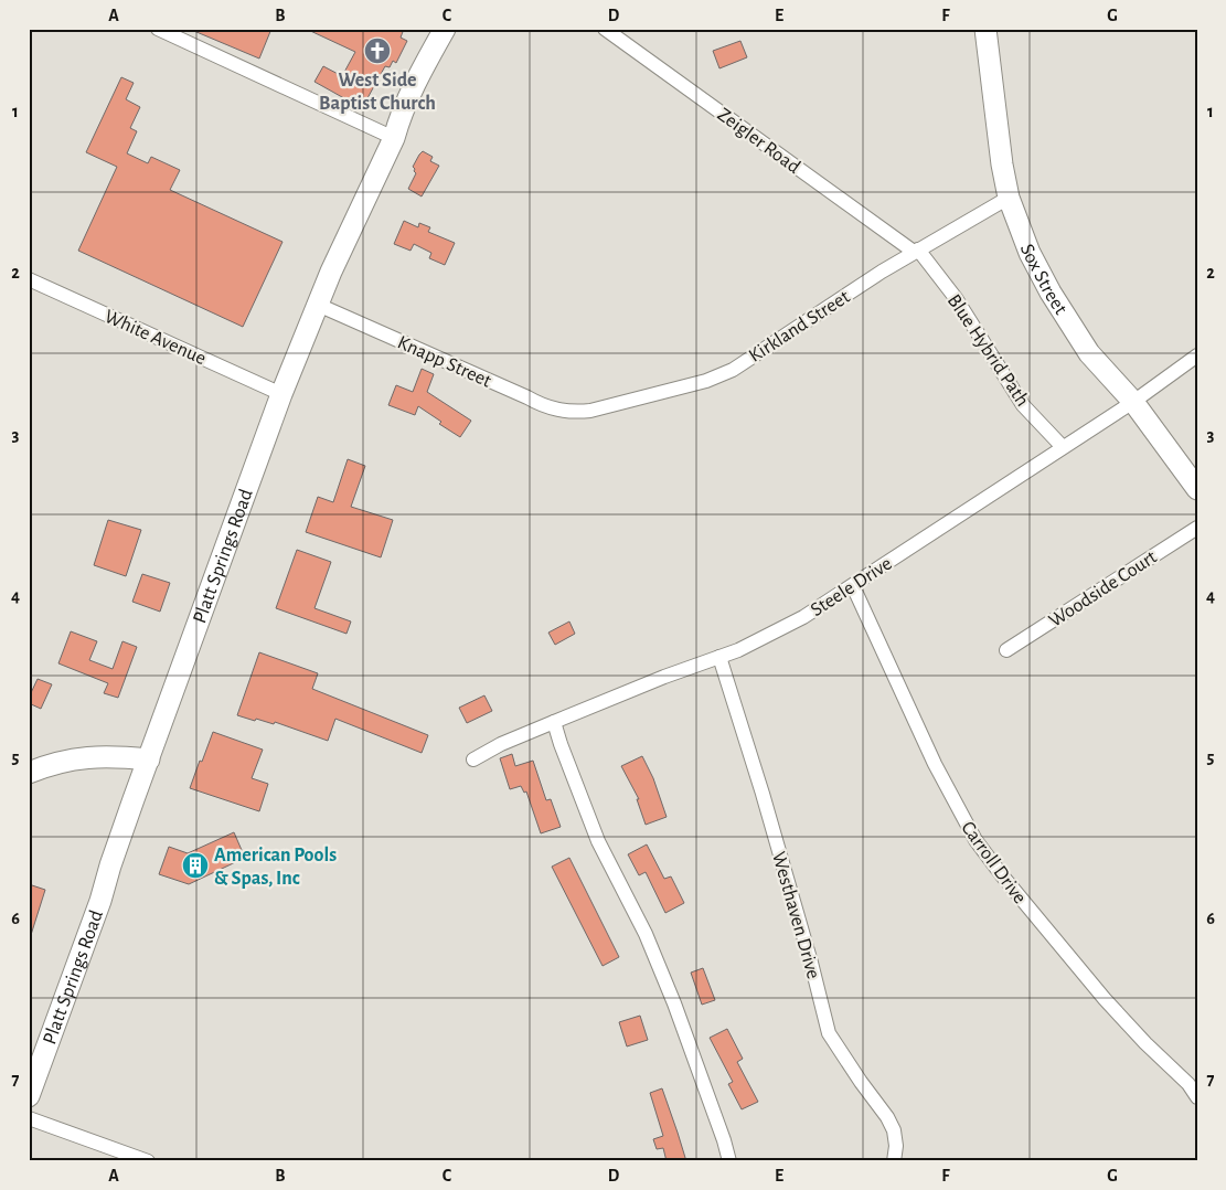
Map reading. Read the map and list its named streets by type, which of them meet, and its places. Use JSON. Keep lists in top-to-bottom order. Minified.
{"streets":{"main road":["Sox Street","Platt Springs Road"],"street":["Zeigler Road","Kirkland Street","White Avenue","Blue Hybrid Path","Knapp Street","Steele Drive","Woodside Court","Carroll Drive","Westhaven Drive"]},"crossings":[["Zeigler Road","Kirkland Street"],["Zeigler Road","Blue Hybrid Path"],["Sox Street","Kirkland Street"],["Sox Street","Steele Drive"],["Kirkland Street","Blue Hybrid Path"],["Kirkland Street","Knapp Street"],["White Avenue","Platt Springs Road"],["Blue Hybrid Path","Steele Drive"],["Knapp Street","Platt Springs Road"],["Steele Drive","Carroll Drive"],["Steele Drive","Westhaven Drive"]],"places":{"church":["West Side Baptist Church"],"building":["American Pools & Spas, Inc"]},"grid":{"columns":["A","B","C","D","E","F","G"],"rows":["1","2","3","4","5","6","7"]}}
